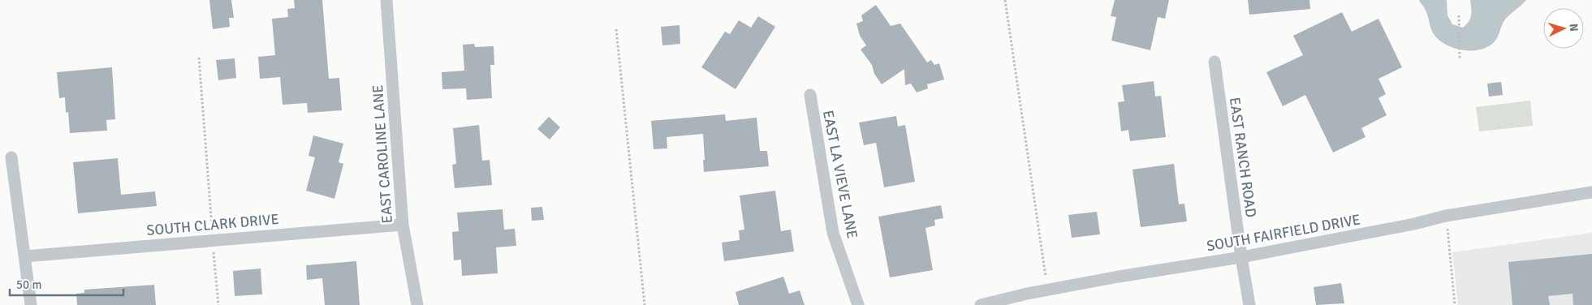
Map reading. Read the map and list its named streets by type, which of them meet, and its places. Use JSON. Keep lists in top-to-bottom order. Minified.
{"streets":{"street":["EAST CAROLINE LANE","EAST RANCH ROAD","EAST LA VIEVE LANE","SOUTH CLARK DRIVE","SOUTH FAIRFIELD DRIVE"]},"crossings":[["EAST CAROLINE LANE","SOUTH CLARK DRIVE"],["EAST RANCH ROAD","SOUTH FAIRFIELD DRIVE"]],"scale_bar":"50 m","north":"right"}
